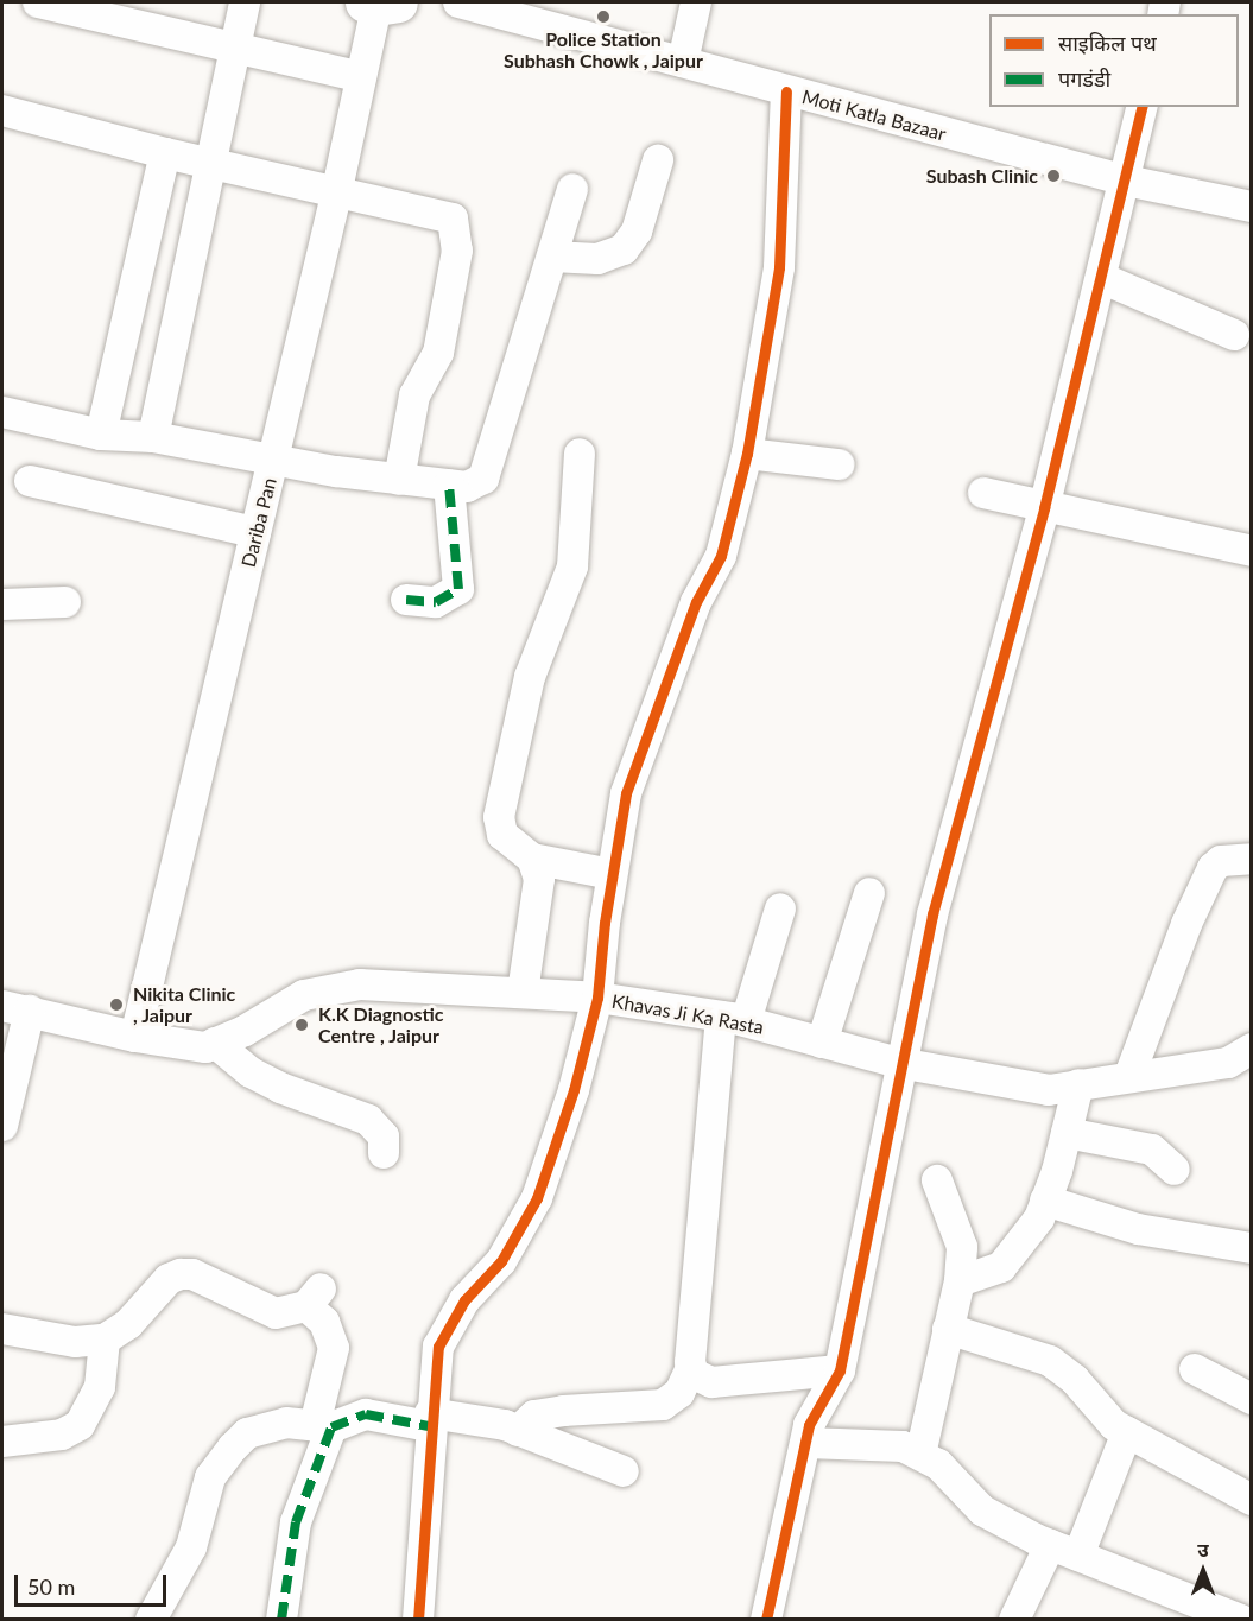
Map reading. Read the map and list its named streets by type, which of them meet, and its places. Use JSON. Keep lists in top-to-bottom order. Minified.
{"streets":{"street":["Moti Katla Bazaar","Dariba Pan","Khavas Ji Ka Rasta"]},"crossings":[["Dariba Pan","Khavas Ji Ka Rasta"]],"places":["Police Station Subhash Chowk , Jaipur","Subash Clinic","Nikita Clinic , Jaipur","K.K Diagnostic Centre , Jaipur"],"legend":["साइकिल पथ","पगडंडी"],"scale_bar":"50 m","north":"top"}
